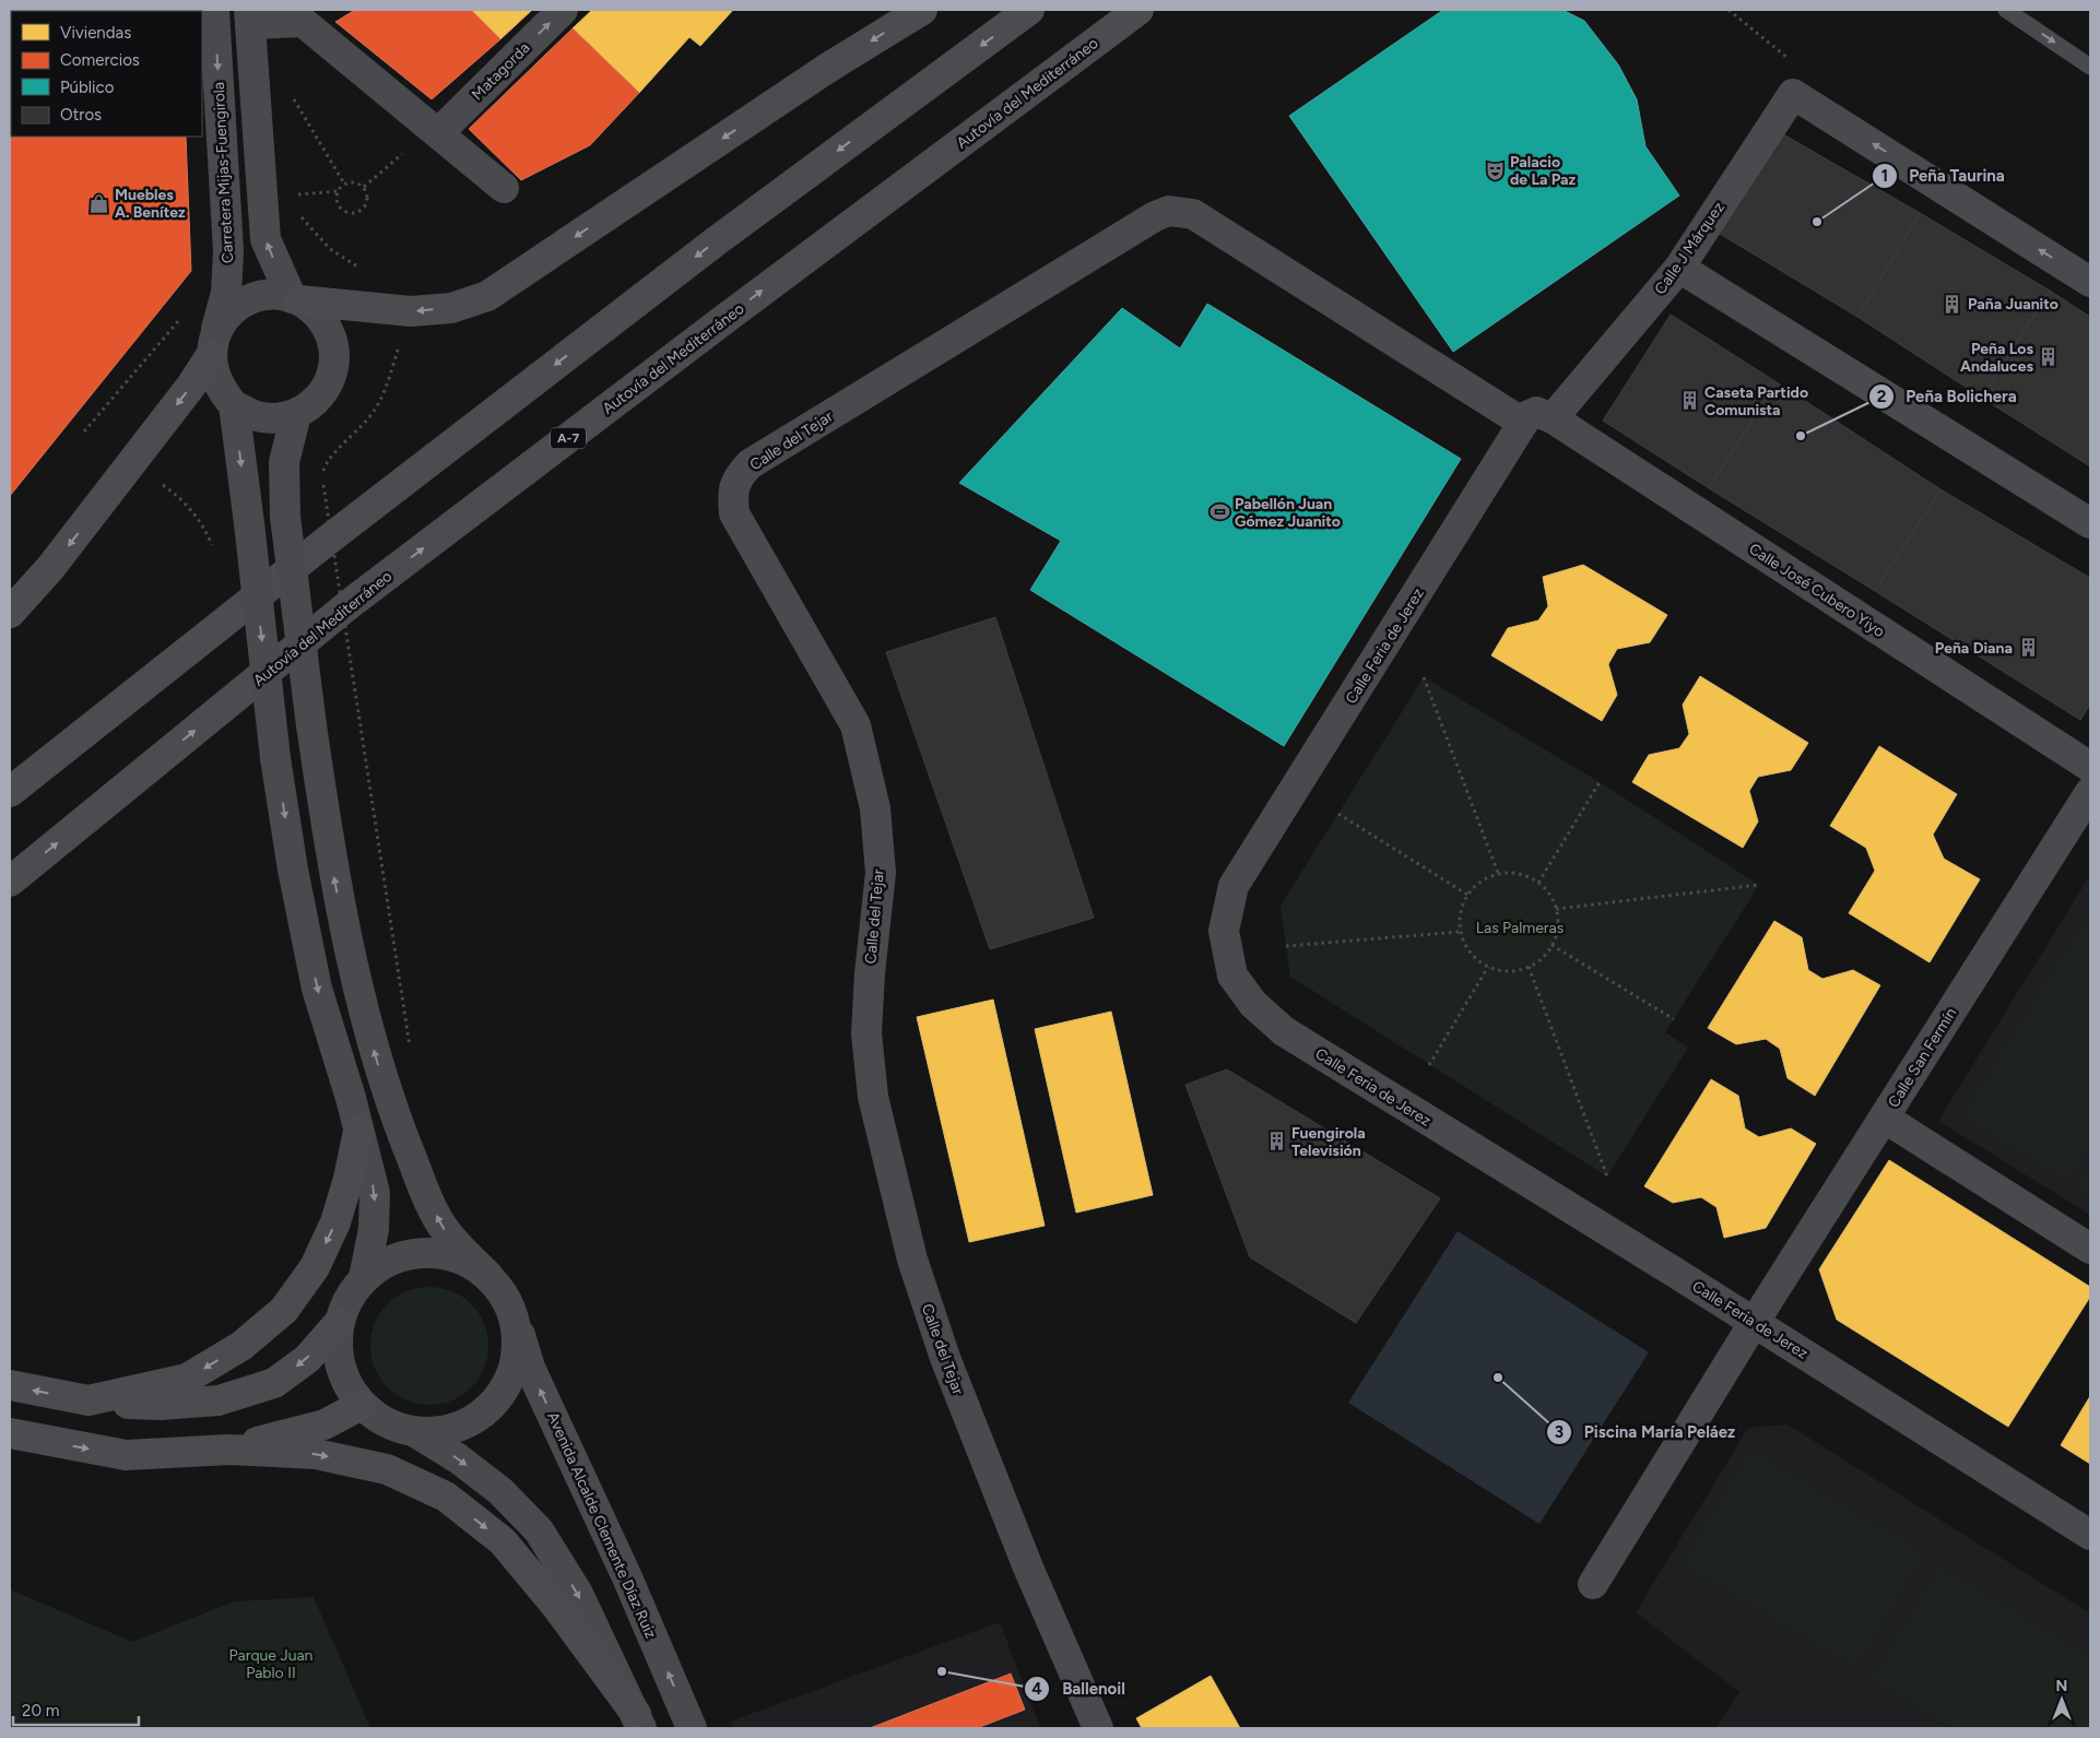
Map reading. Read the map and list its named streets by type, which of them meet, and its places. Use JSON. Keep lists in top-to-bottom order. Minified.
{"streets":{"highway":["Autovía del Mediterráneo","A-7"],"street":["Matagorda","Carretera Mijas-Fuengirola","Calle J Márquez","Calle del Tejar","Calle José Cubero Yiyo","Calle Feria de Jerez","Calle San Fermín","Avenida Alcalde Clemente Díaz Ruiz"]},"crossings":[["Calle J Márquez","Calle José Cubero Yiyo"],["Calle J Márquez","Calle Feria de Jerez"],["Calle del Tejar","Calle José Cubero Yiyo"],["Calle José Cubero Yiyo","Calle Feria de Jerez"],["Calle Feria de Jerez","Calle San Fermín"]],"one_way":["Matagorda"],"parks":["Las Palmeras","Parque Juan Pablo II"],"places":{"theatre":["Palacio de La Paz"],"shop":["Muebles A. Benítez"],"other":["Peña Taurina","Peña Bolichera","Piscina María Peláez","Ballenoil"],"building":["Paña Juanito","Peña Los Andaluces","Caseta Partido Comunista","Peña Diana","Fuengirola Televisión"],"sports":["Pabellón Juan Gómez Juanito"]},"legend":["Viviendas","Comercios","Público","Otros"],"scale_bar":"20 m","north":"top"}
